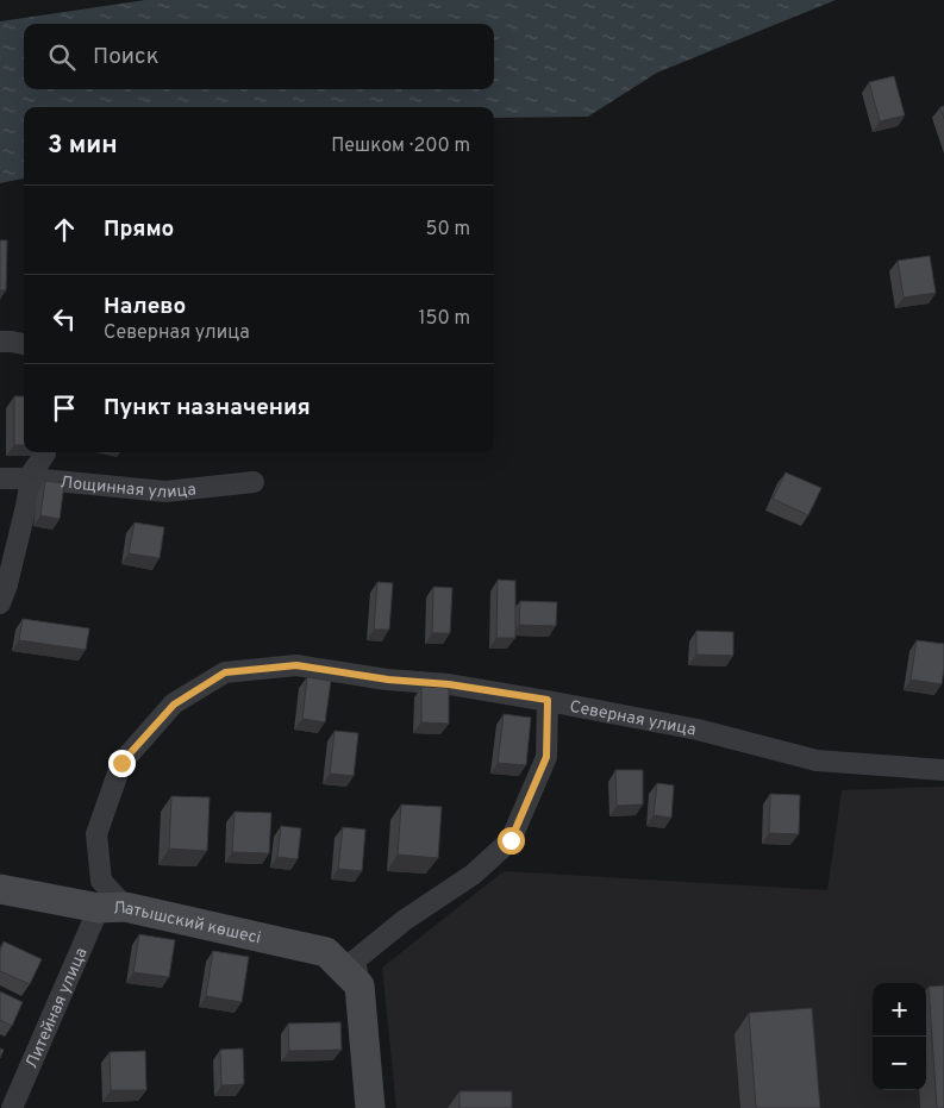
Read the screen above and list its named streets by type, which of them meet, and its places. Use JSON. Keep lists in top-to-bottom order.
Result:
{
  "streets": {
    "street": [
      "Лощинная улица",
      "Северная улица",
      "Латышский көшесі",
      "Литейная улица"
    ]
  },
  "crossings": [
    ["Северная улица", "Латышский көшесі"],
    ["Северная улица", "Литейная улица"],
    ["Латышский көшесі", "Литейная улица"]
  ],
  "page": {
    "search": "Поиск",
    "heading": ["3 мин", "Пешком · 200 m"],
    "list": [
      ["Прямо", "50 m"],
      ["Налево", "Северная улица", "150 m"],
      "Пункт назначения"
    ],
    "map_buttons": ["+", "−"]
  }
}
